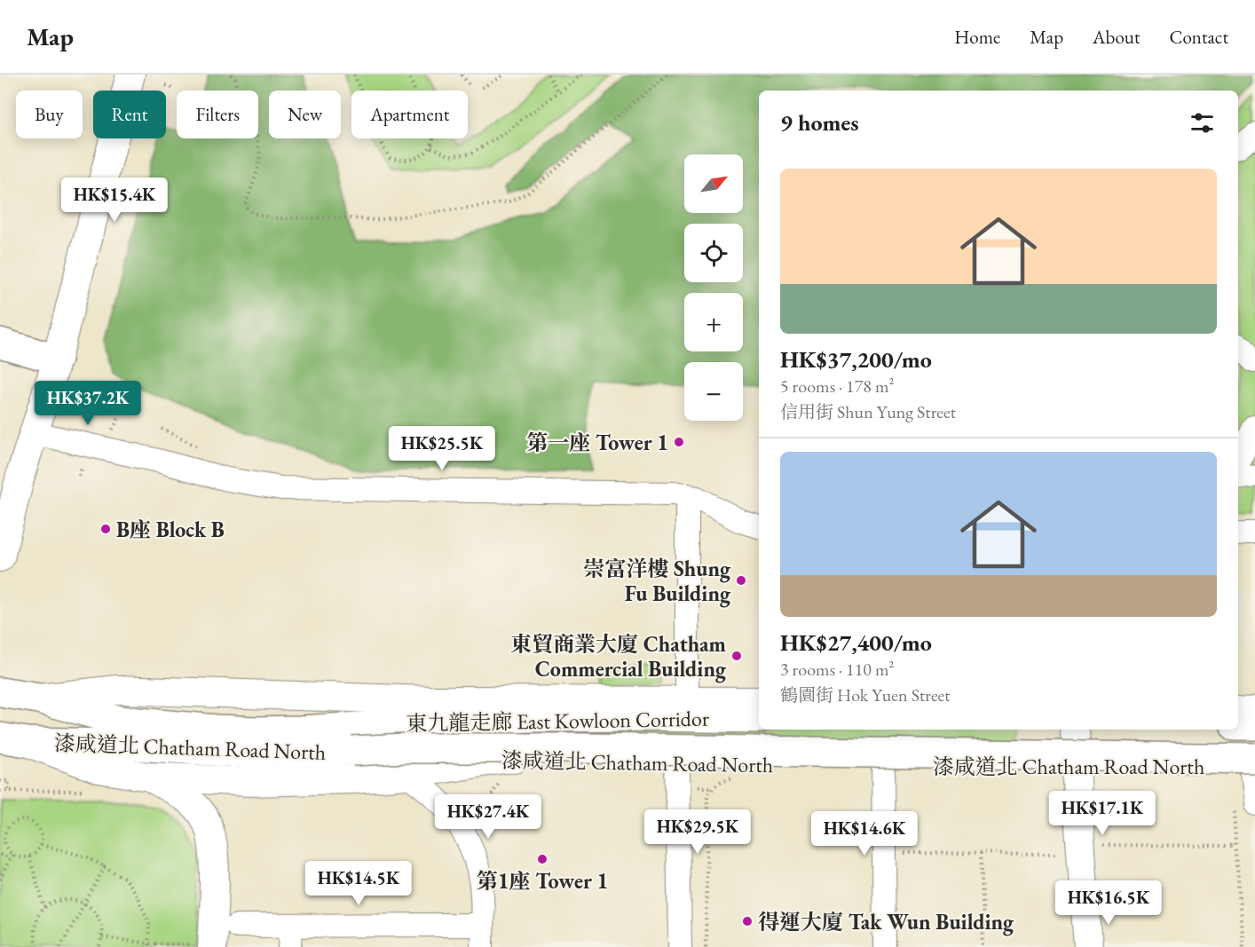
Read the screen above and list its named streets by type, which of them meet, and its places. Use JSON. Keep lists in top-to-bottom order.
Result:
{
  "streets": {
    "highway": ["東九龍走廊 East Kowloon Corridor", "漆咸道北 Chatham Road North"]
  },
  "crossings": [
    ["東九龍走廊 East Kowloon Corridor", "漆咸道北 Chatham Road North"]
  ],
  "places": [
    "第一座 Tower 1",
    "B座 Block B",
    "崇富洋樓 Shung Fu Building",
    "東貿商業大廈 Chatham Commercial Building",
    "第1座 Tower 1",
    "得運大廈 Tak Wun Building"
  ],
  "north": "top right",
  "page": {
    "header": "Map",
    "nav": [
      "Home",
      "Map",
      "About",
      "Contact"
    ],
    "chip": [
      "Buy",
      "Rent",
      "Filters",
      "New",
      "Apartment"
    ],
    "heading": "9 homes",
    "map_buttons": ["+", "−"],
    "list": [
      {
        "name": "HK$37,200/mo",
        "note": "5 rooms · 178 m² · 信用街 Shun Yung Street"
      },
      {
        "name": "HK$27,400/mo",
        "note": "3 rooms · 110 m² · 鶴園街 Hok Yuen Street"
      }
    ],
    "price": [
      "HK$15.4K",
      "HK$37.2K",
      "HK$25.5K",
      "HK$17.1K",
      "HK$27.4K",
      "HK$29.5K",
      "HK$14.6K",
      "HK$14.5K",
      "HK$16.5K"
    ]
  }
}
